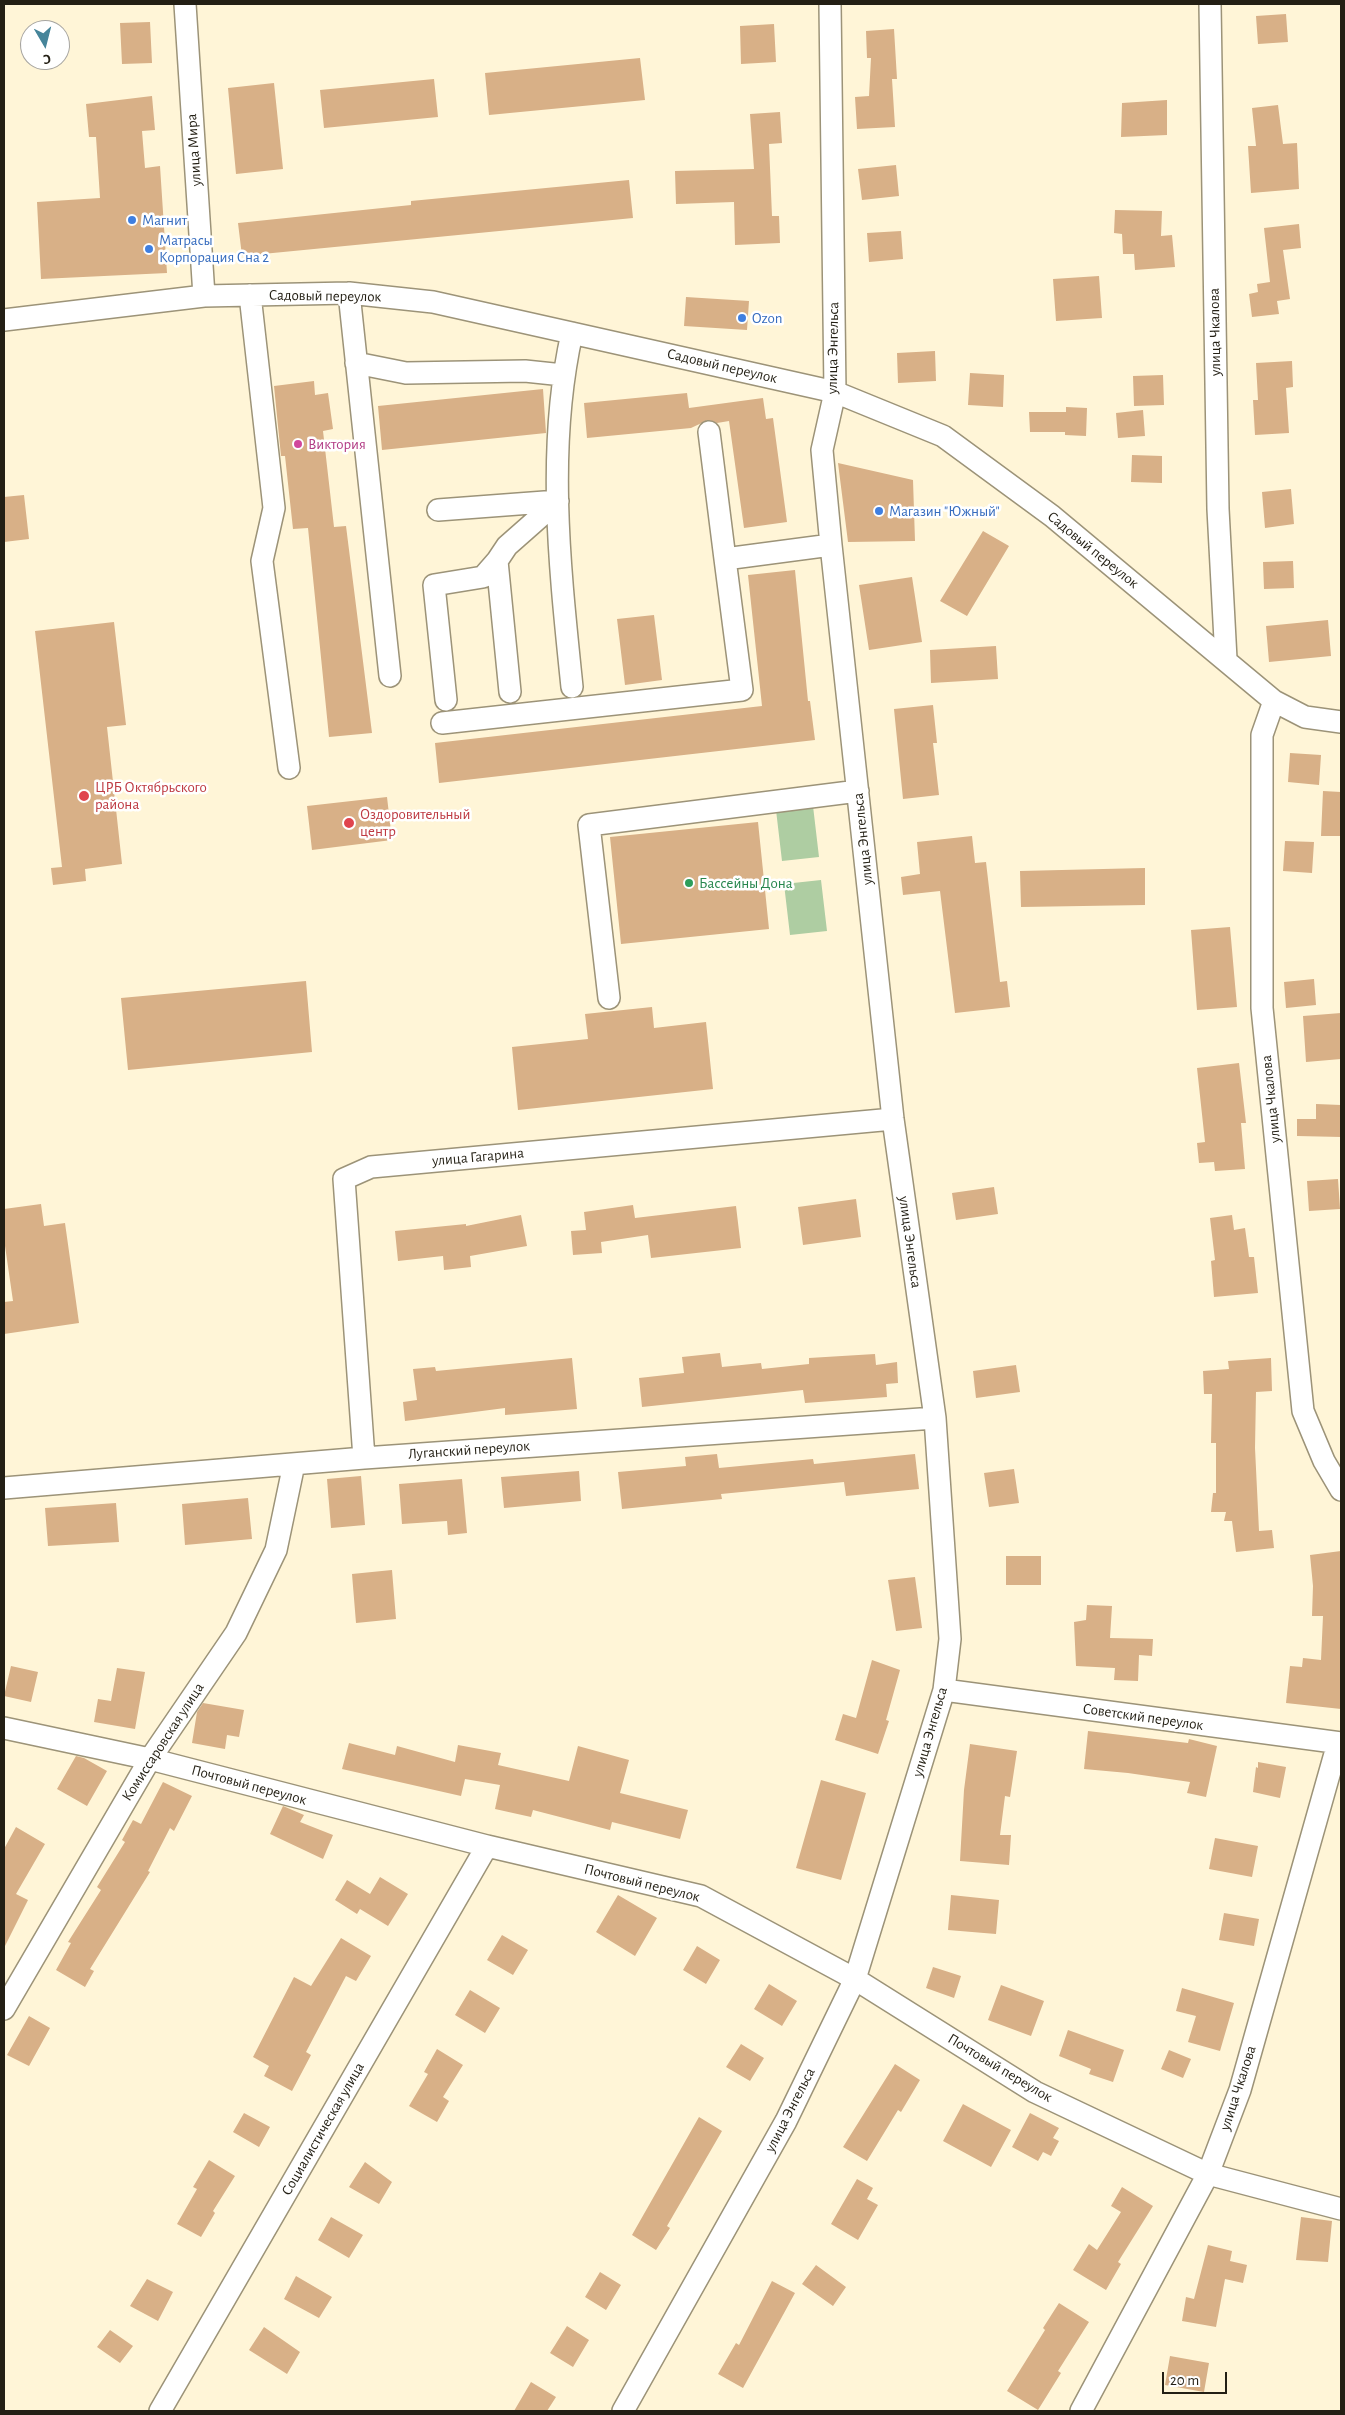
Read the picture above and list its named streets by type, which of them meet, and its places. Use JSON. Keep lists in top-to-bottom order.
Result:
{
  "streets": {
    "street": [
      "улица Мира",
      "Садовый переулок",
      "улица Чкалова",
      "улица Энгельса",
      "улица Гагарина",
      "Луганский переулок",
      "Советский переулок",
      "Комиссаровская улица",
      "Почтовый переулок",
      "Социалистическая улица"
    ]
  },
  "crossings": [
    ["улица Мира", "Садовый переулок"],
    ["Садовый переулок", "улица Чкалова"],
    ["Садовый переулок", "улица Энгельса"],
    ["улица Чкалова", "Советский переулок"],
    ["улица Чкалова", "Почтовый переулок"],
    ["улица Энгельса", "улица Гагарина"],
    ["улица Энгельса", "Луганский переулок"],
    ["улица Энгельса", "Советский переулок"],
    ["улица Энгельса", "Почтовый переулок"],
    ["улица Гагарина", "Луганский переулок"],
    ["Луганский переулок", "Комиссаровская улица"],
    ["Комиссаровская улица", "Почтовый переулок"],
    ["Почтовый переулок", "Социалистическая улица"]
  ],
  "places": [
    "Магнит",
    "Матрасы Корпорация Сна 2",
    "Ozon",
    "Виктория",
    "Магазин \"Южный\"",
    "ЦРБ Октябрьского района",
    "Оздоровительный центр",
    "Бассейны Дона"
  ],
  "scale_bar": "20 m",
  "north": "bottom"
}
